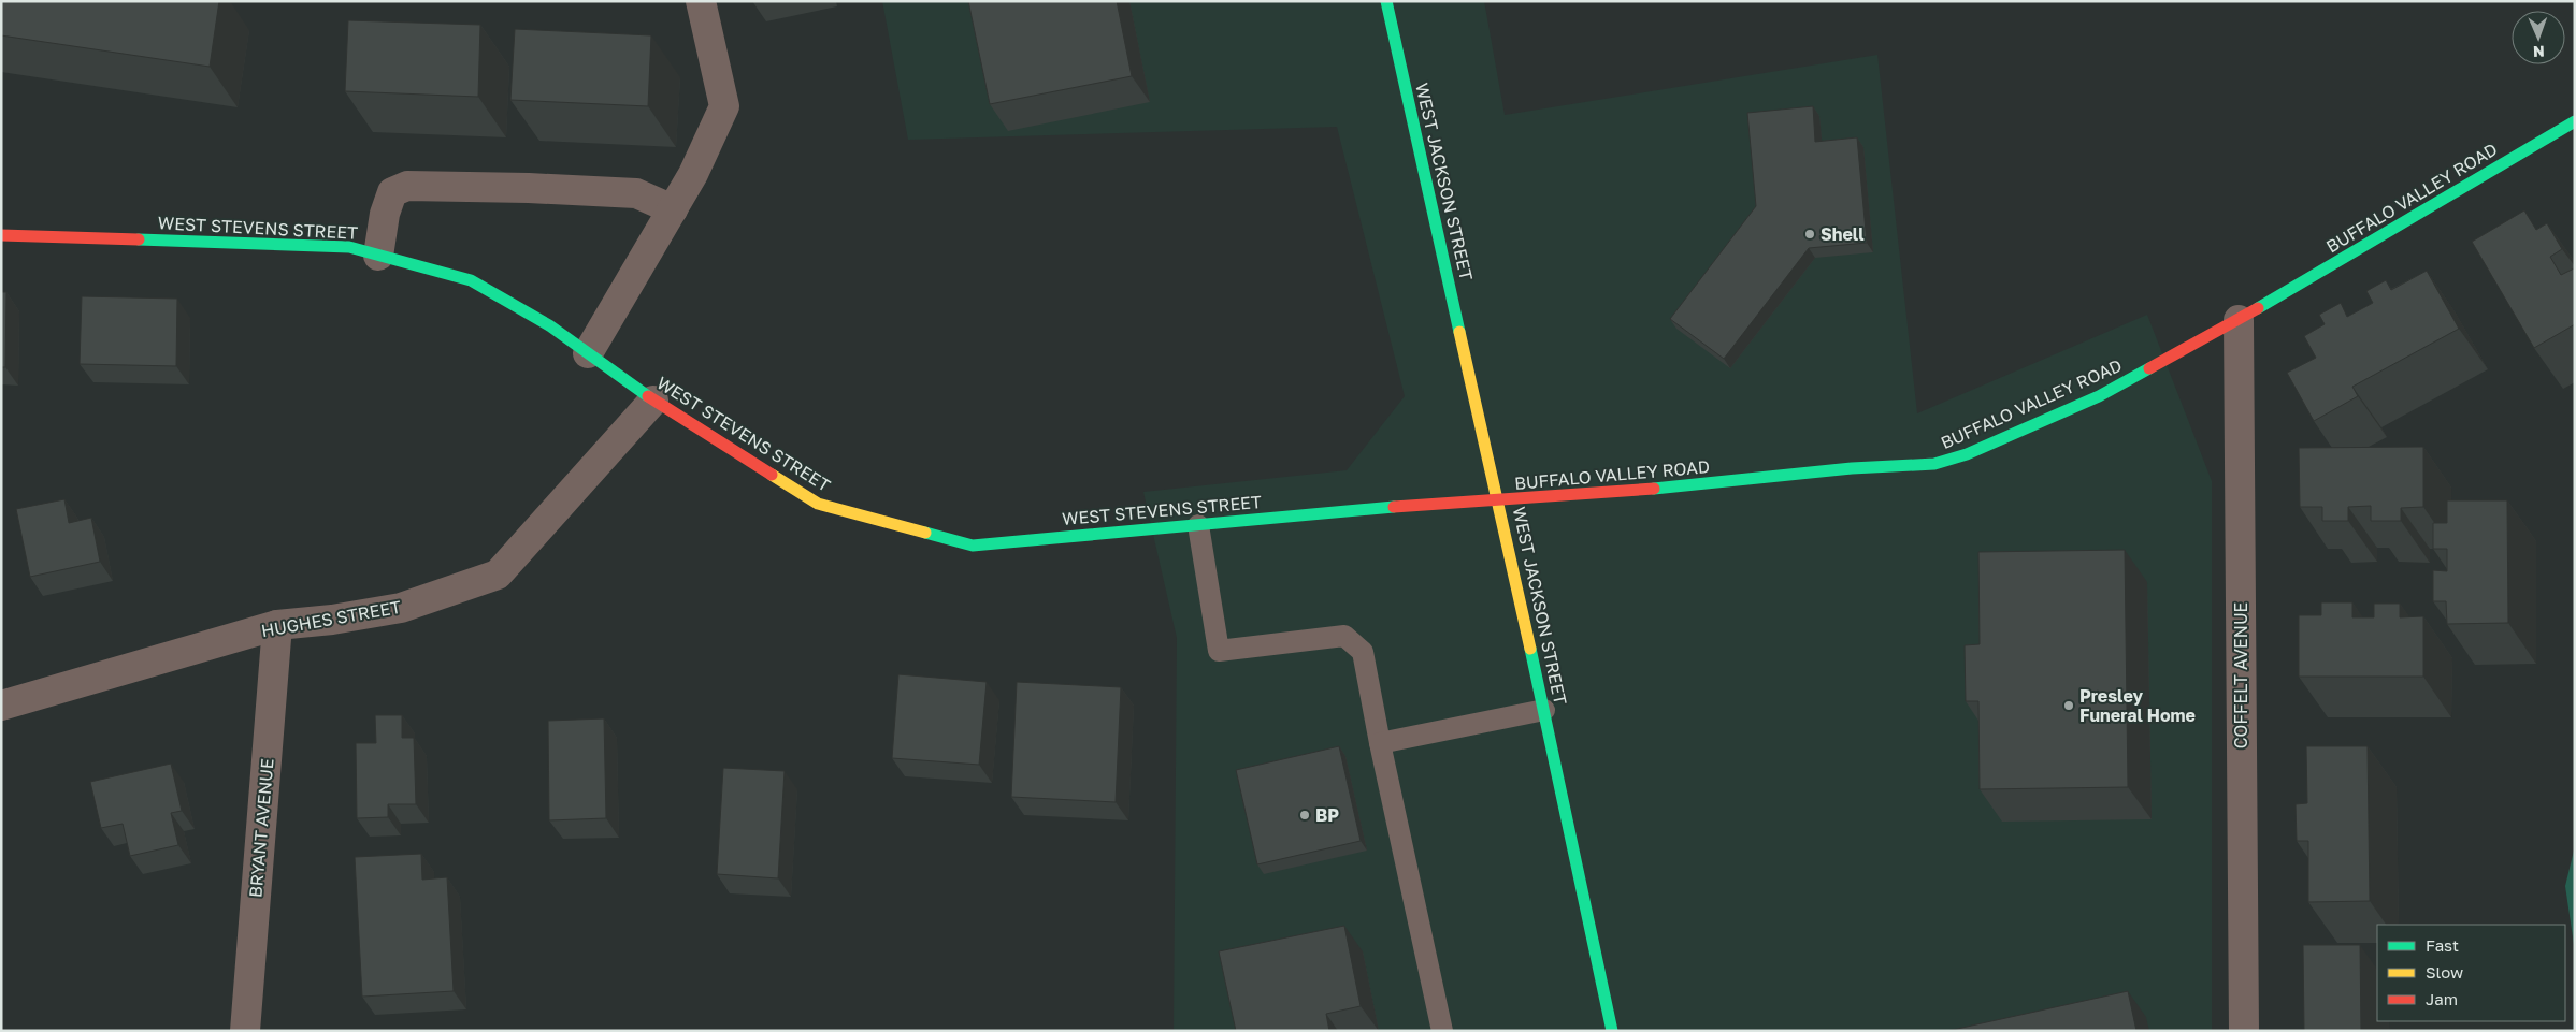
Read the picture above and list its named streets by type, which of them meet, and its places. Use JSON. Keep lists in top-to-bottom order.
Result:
{
  "streets": {
    "street": [
      "WEST JACKSON STREET",
      "BUFFALO VALLEY ROAD",
      "WEST STEVENS STREET",
      "HUGHES STREET",
      "COFFELT AVENUE",
      "BRYANT AVENUE"
    ]
  },
  "crossings": [
    ["WEST JACKSON STREET", "BUFFALO VALLEY ROAD"],
    ["WEST JACKSON STREET", "WEST STEVENS STREET"],
    ["BUFFALO VALLEY ROAD", "WEST STEVENS STREET"],
    ["BUFFALO VALLEY ROAD", "COFFELT AVENUE"],
    ["WEST STEVENS STREET", "HUGHES STREET"],
    ["HUGHES STREET", "BRYANT AVENUE"]
  ],
  "places": ["Shell", "Presley Funeral Home", "BP"],
  "legend": ["Fast", "Slow", "Jam"],
  "north": "bottom"
}
